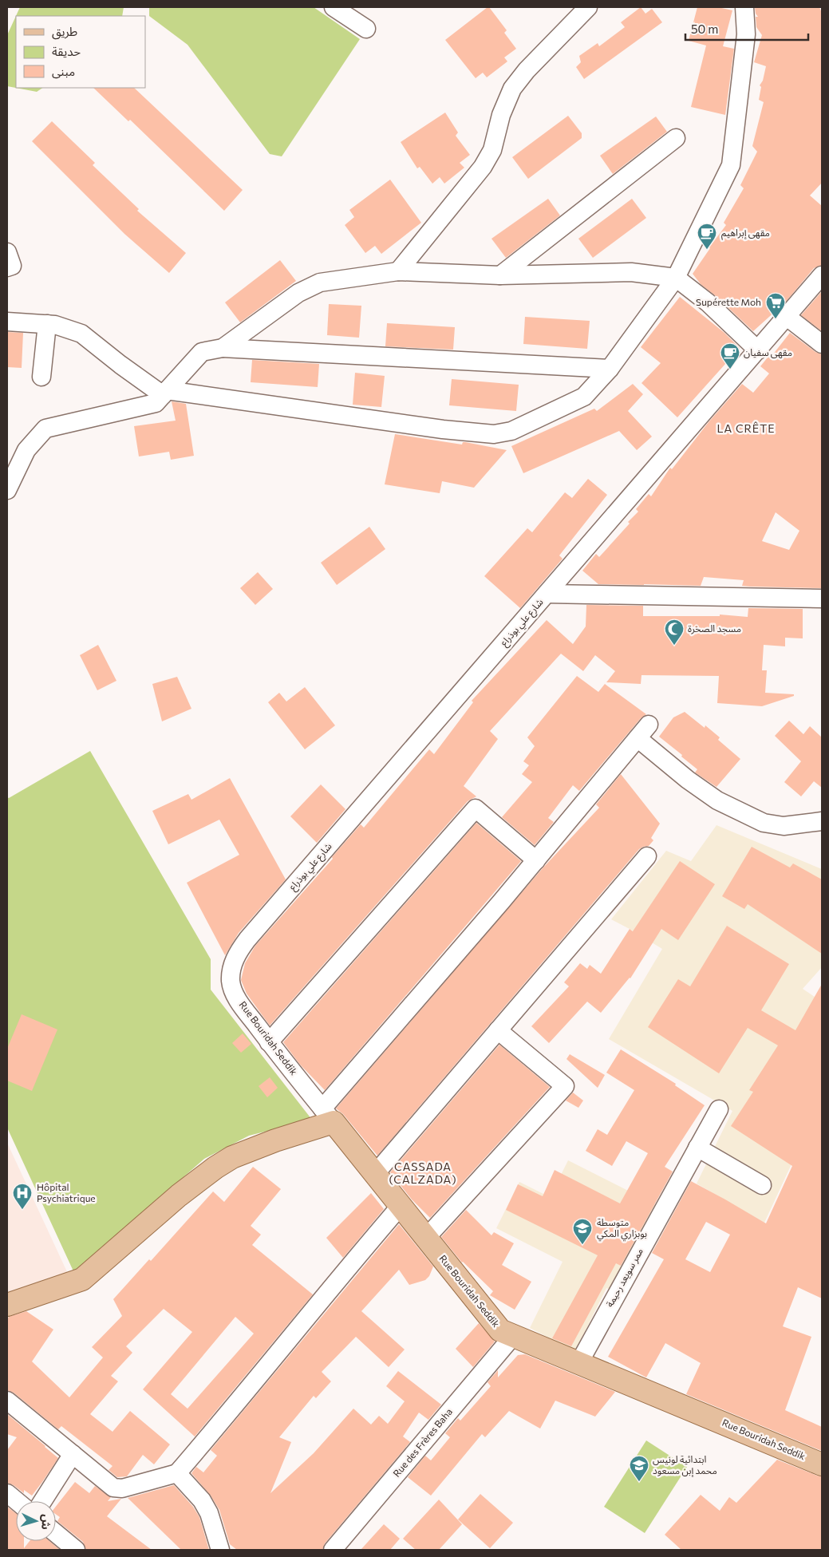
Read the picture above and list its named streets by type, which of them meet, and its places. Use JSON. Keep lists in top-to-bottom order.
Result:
{
  "streets": {
    "main road": ["Rue Bouridah Seddik"],
    "street": ["شارع علي بوذراع", "ممر سويعد رحيمة", "Rue des Frères Baha"]
  },
  "crossings": [
    ["شارع علي بوذراع", "Rue Bouridah Seddik"],
    ["Rue Bouridah Seddik", "ممر سويعد رحيمة"],
    ["Rue Bouridah Seddik", "Rue des Frères Baha"]
  ],
  "districts": ["LA CRÊTE", "CASSADA (CALZADA)"],
  "places": {
    "cafe": ["مقهى إبراهيم", "مقهى سفيان"],
    "supermarket": ["Supérette Moh"],
    "mosque": ["مسجد الصخرة"],
    "hospital": ["Hôpital Psychiatrique"],
    "school or university": ["متوسطة بوبزاري المكي", "ابتدائية لونيس محمد إبن مسعود"]
  },
  "legend": ["طريق", "حديقة", "مبنى"],
  "scale_bar": "50 m",
  "north": "right"
}
